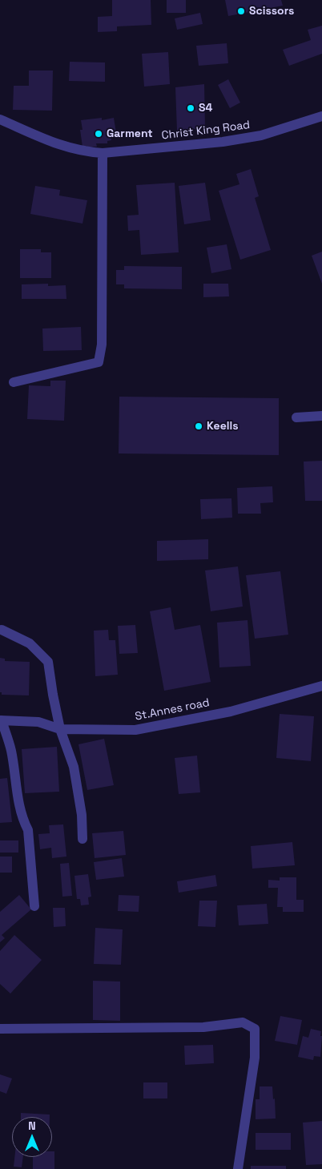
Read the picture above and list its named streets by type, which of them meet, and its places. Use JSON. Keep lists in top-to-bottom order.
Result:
{
  "streets": {
    "street": ["Christ King Road", "St.Annes road"]
  },
  "places": [
    "Scissors",
    "S4",
    "Garment",
    "Keells"
  ],
  "north": "top"
}
